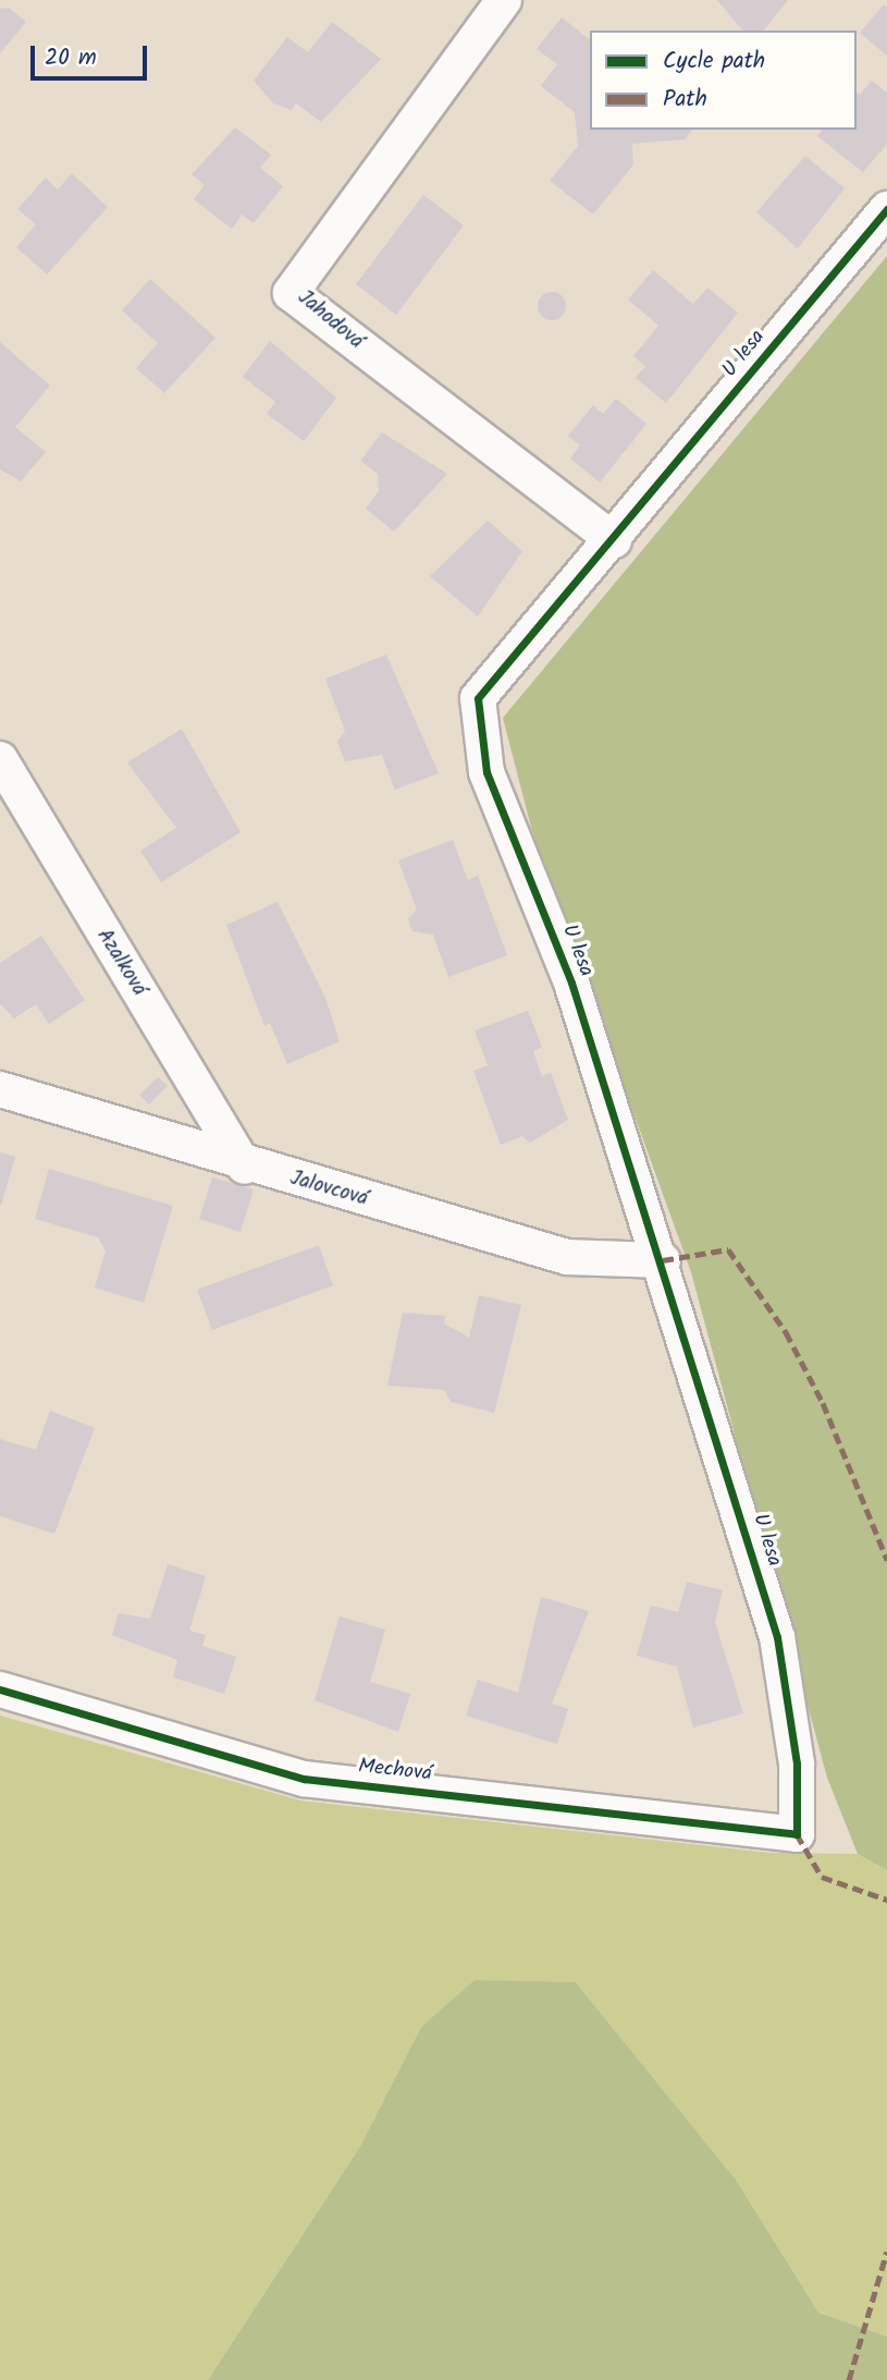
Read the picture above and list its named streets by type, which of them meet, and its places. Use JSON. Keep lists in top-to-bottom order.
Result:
{
  "streets": {
    "street": [
      "Jahodová",
      "U lesa",
      "Azalková",
      "Jalovcová",
      "Mechová"
    ]
  },
  "crossings": [
    ["Jahodová", "U lesa"],
    ["U lesa", "Jalovcová"],
    ["U lesa", "Mechová"],
    ["Azalková", "Jalovcová"]
  ],
  "legend": ["Cycle path", "Path"],
  "scale_bar": "20 m"
}
